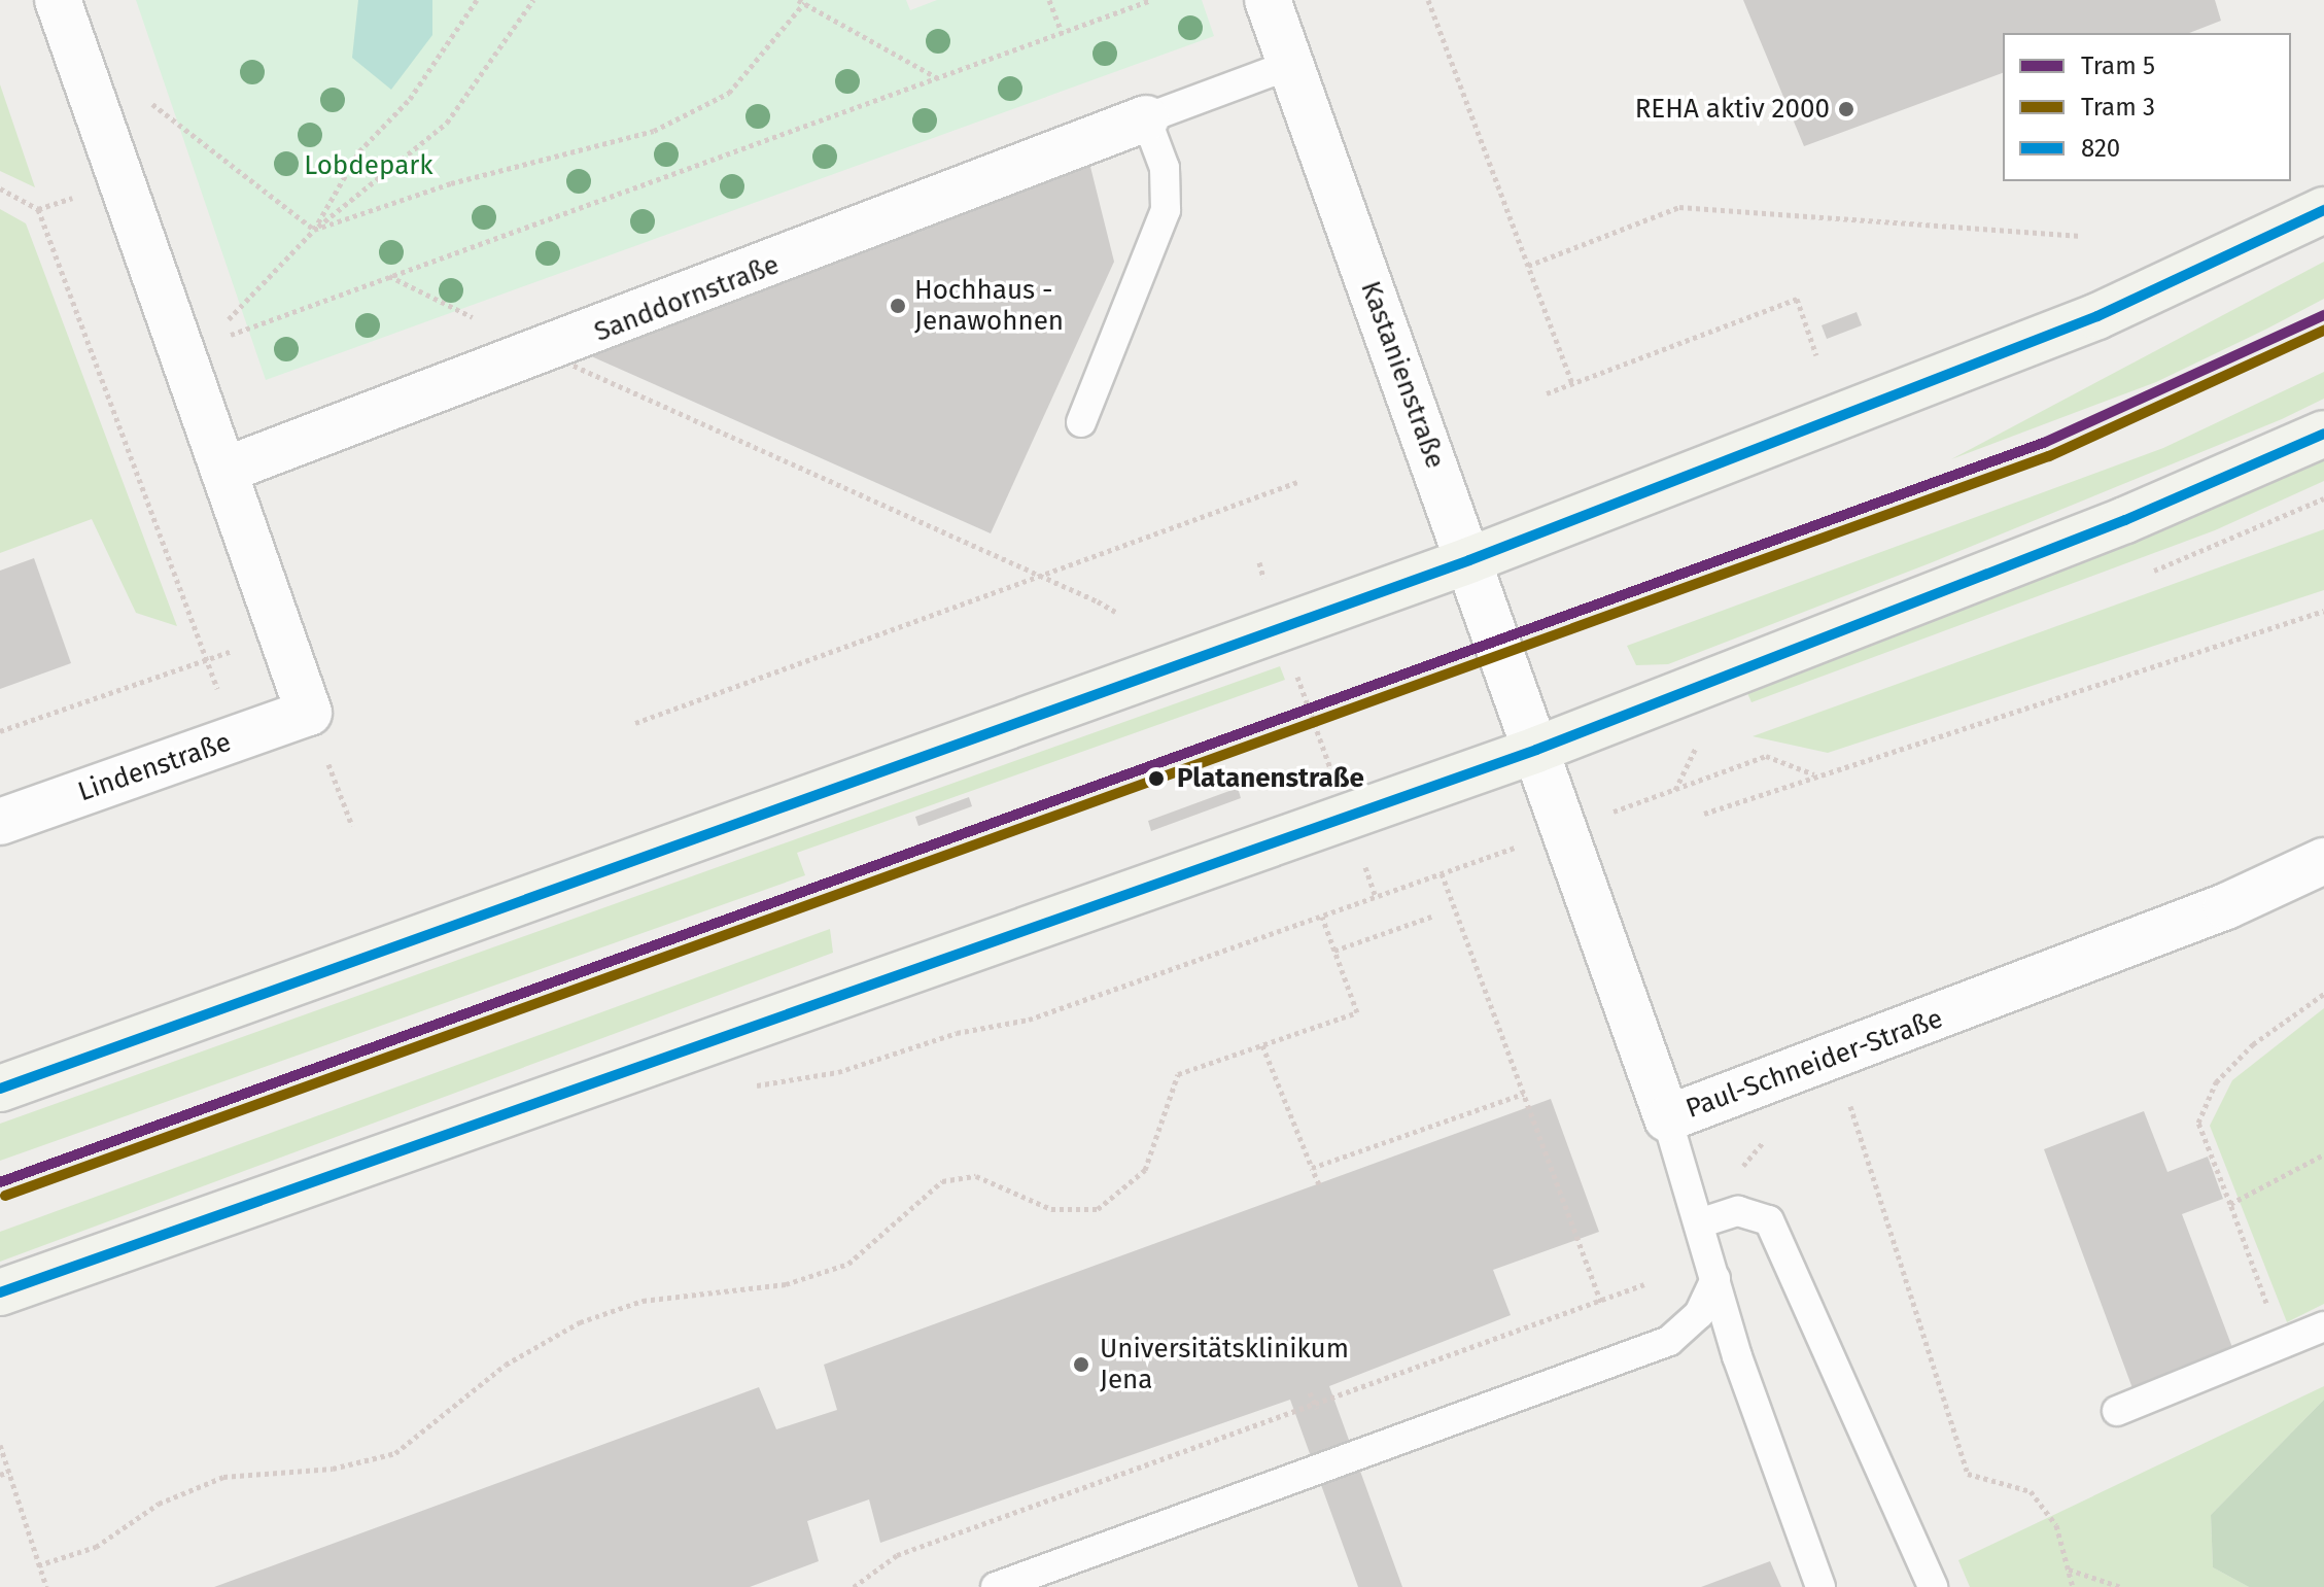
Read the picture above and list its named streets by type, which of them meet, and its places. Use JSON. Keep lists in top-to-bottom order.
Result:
{
  "streets": {
    "street": [
      "Sanddornstraße",
      "Kastanienstraße",
      "Lindenstraße",
      "Paul-Schneider-Straße"
    ]
  },
  "crossings": [
    ["Kastanienstraße", "Paul-Schneider-Straße"]
  ],
  "parks": ["Lobdepark"],
  "places": [
    "REHA aktiv 2000",
    "Hochhaus - Jenawohnen",
    "Platanenstraße",
    "Universitätsklinikum Jena"
  ],
  "lines": ["transit line 820", "tram line 5", "tram line 3"],
  "legend": ["Tram 5", "Tram 3", "820"]
}
